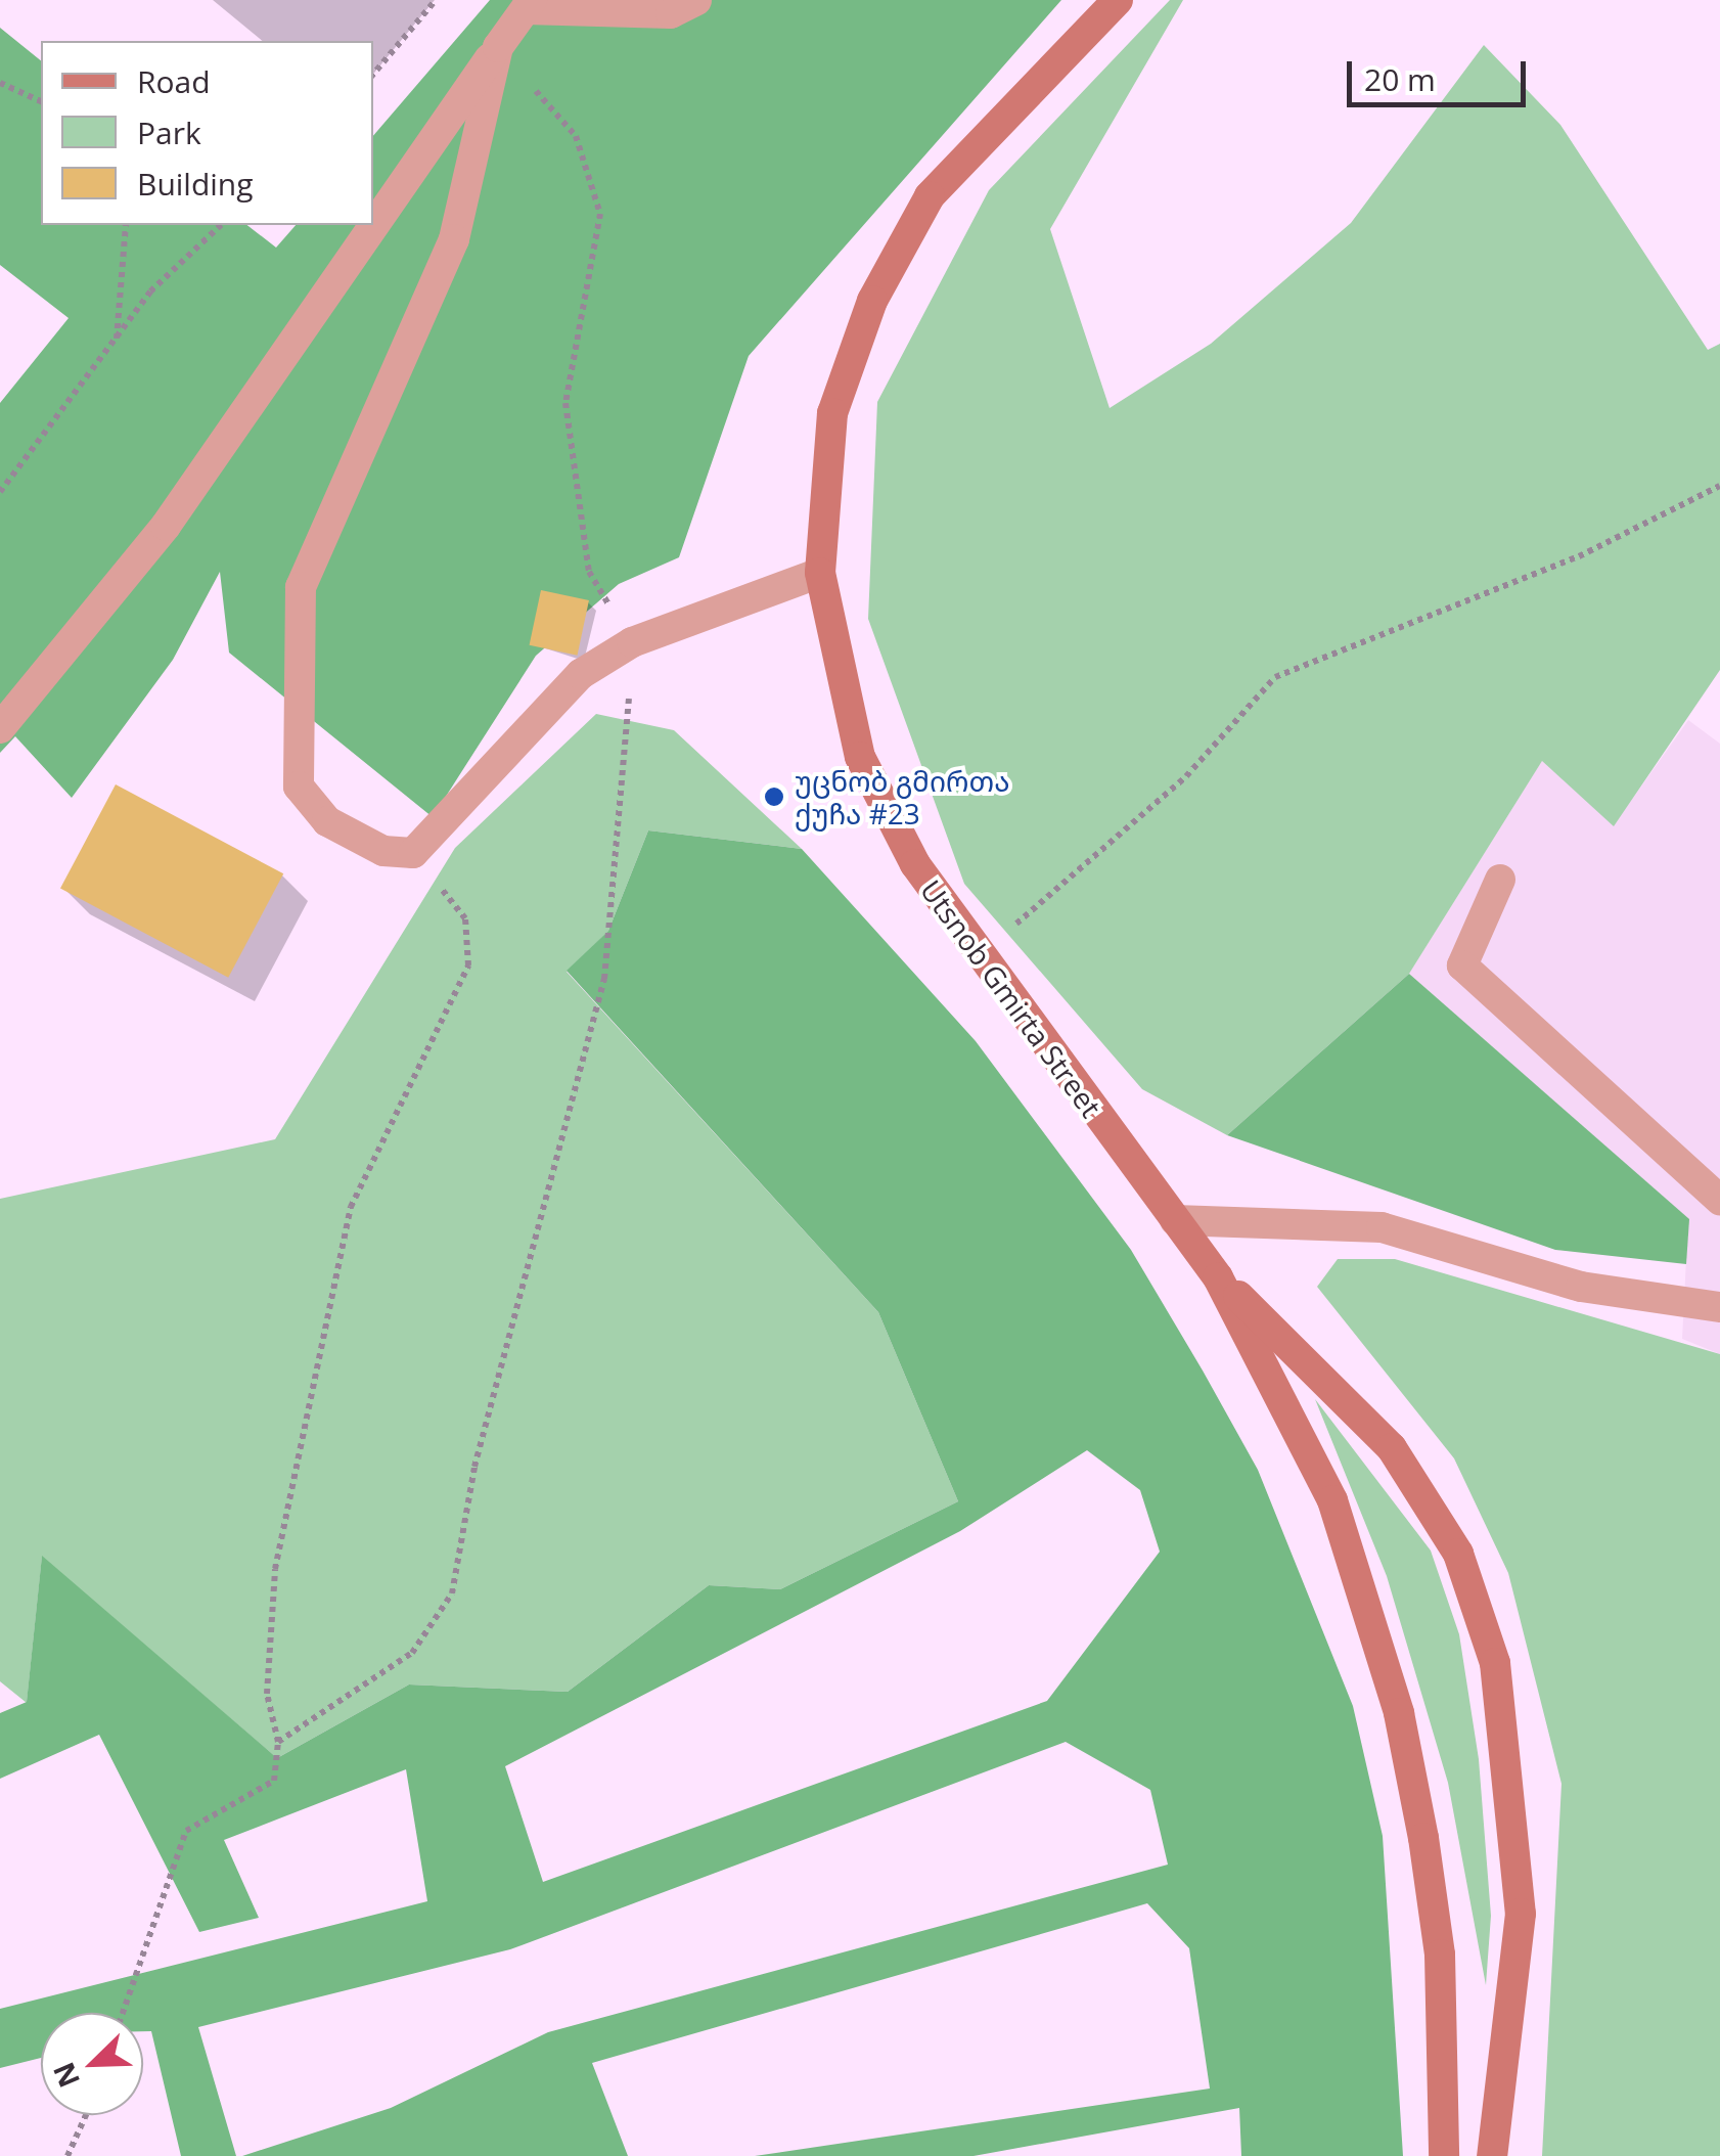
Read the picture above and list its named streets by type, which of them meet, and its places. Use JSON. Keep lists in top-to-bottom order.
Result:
{
  "streets": {
    "main road": ["Utsnob Gmirta Street"]
  },
  "places": ["უცნობ გმირთა ქუჩა #23"],
  "legend": ["Road", "Park", "Building"],
  "scale_bar": "20 m",
  "north": "bottom left"
}
